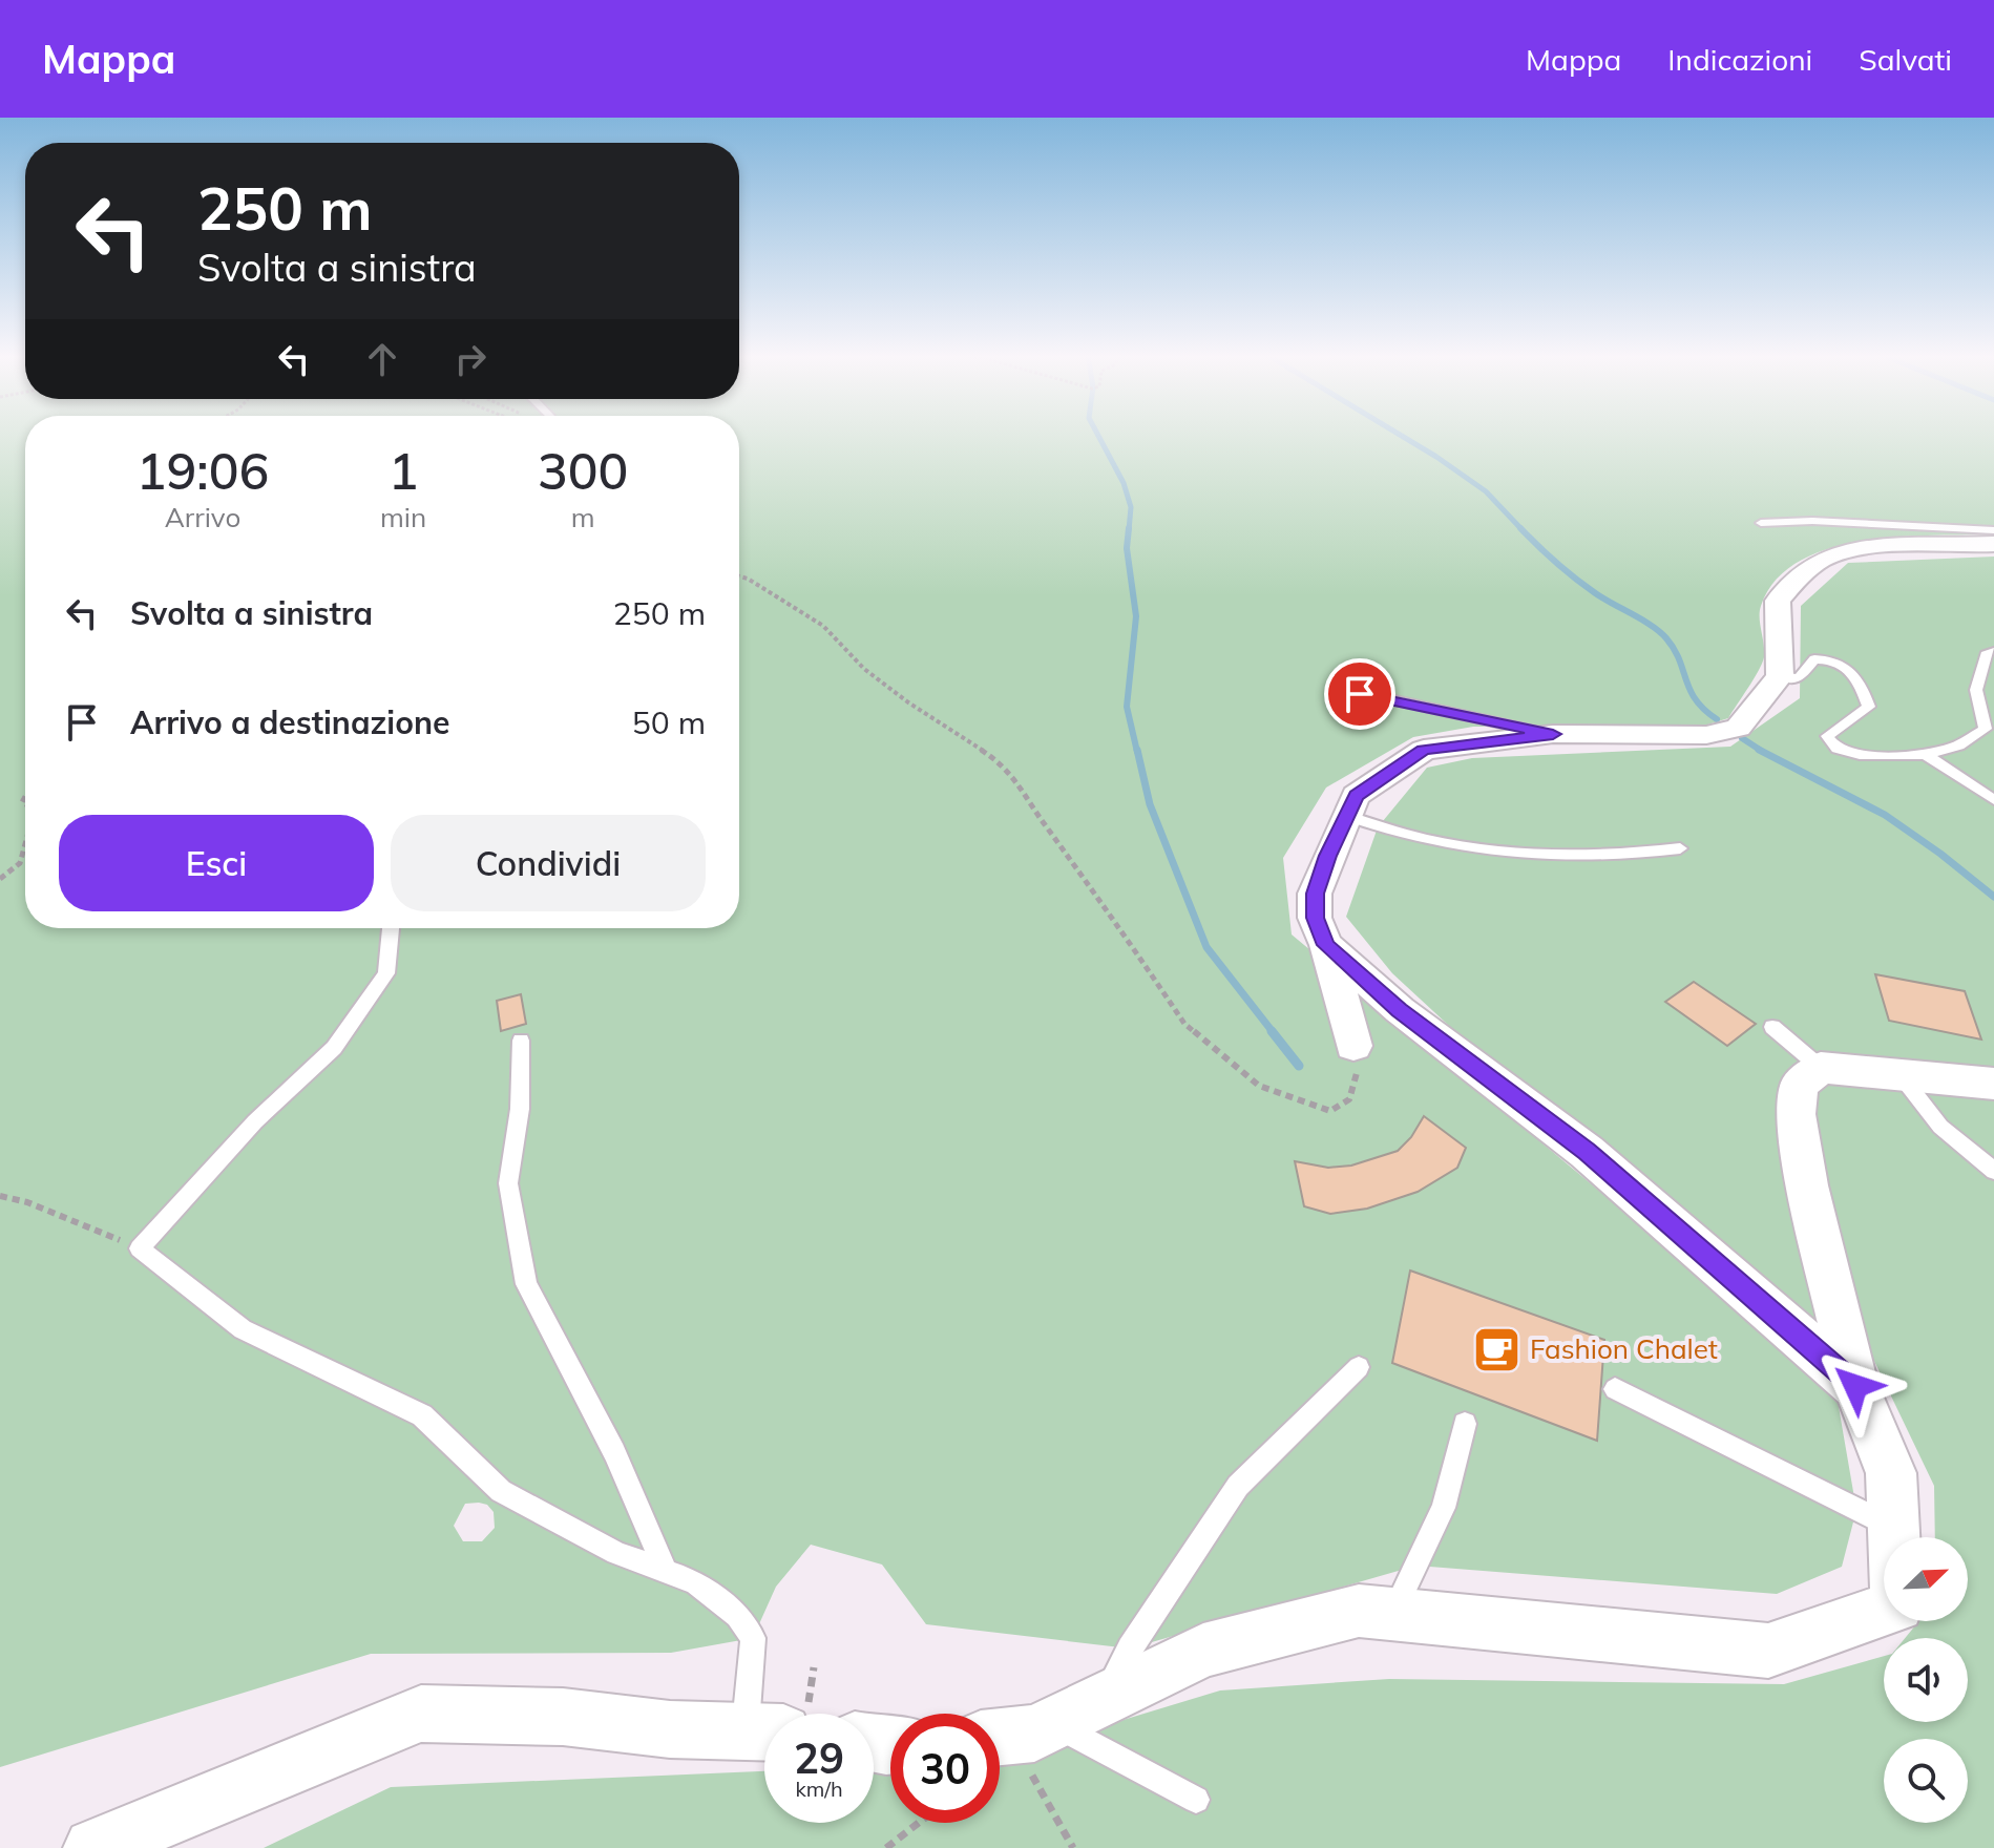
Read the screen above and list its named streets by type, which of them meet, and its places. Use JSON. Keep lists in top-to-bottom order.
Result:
{
  "places": {
    "cafe": ["Fashion Chalet"]
  },
  "north": "top right",
  "page": {
    "header": "Mappa",
    "nav": ["Mappa", "Indicazioni", "Salvati"],
    "turn": ["250 m", "Svolta a sinistra"],
    "eta": [
      "19:06",
      "Arrivo",
      "1",
      "min",
      "300",
      "m"
    ],
    "list": [
      {
        "name": "Svolta a sinistra",
        "value": "250 m"
      },
      {
        "name": "Arrivo a destinazione",
        "value": "50 m"
      }
    ],
    "buttons": ["Esci", "Condividi"],
    "speed": "29 km/h",
    "limit": "30"
  }
}
